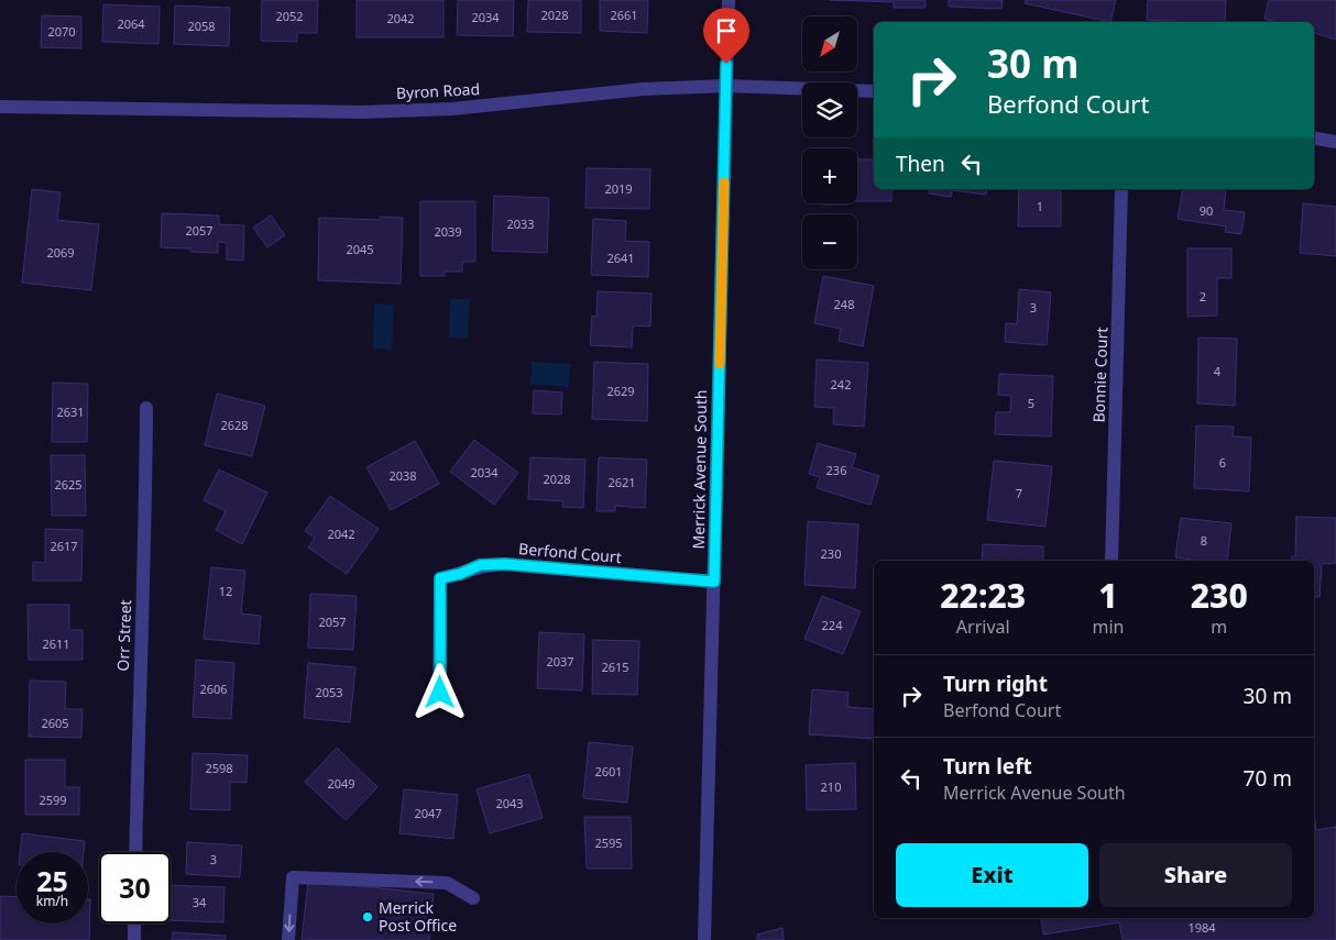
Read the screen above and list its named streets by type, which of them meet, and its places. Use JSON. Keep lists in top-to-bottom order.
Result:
{
  "streets": {
    "street": [
      "Byron Road",
      "Bonnie Court",
      "Merrick Avenue South",
      "Berfond Court",
      "Orr Street"
    ]
  },
  "crossings": [
    ["Byron Road", "Merrick Avenue South"],
    ["Merrick Avenue South", "Berfond Court"]
  ],
  "places": ["Merrick Post Office"],
  "house_numbers": [
    "2028",
    "2661",
    "2052",
    "2034",
    "2042",
    "2064",
    "2058",
    "2070",
    "2019",
    "1",
    "90",
    "2033",
    "2057",
    "2039",
    "2045",
    "2069",
    "2641",
    "2",
    "248",
    "3",
    "4",
    "242",
    "2629",
    "5",
    "2631",
    "2628",
    "6",
    "236",
    "2034",
    "2038",
    "2028",
    "2621",
    "2625",
    "7",
    "2042",
    "8",
    "2617",
    "230",
    "12",
    "2057",
    "224",
    "2611",
    "2037",
    "2615",
    "2606",
    "2053",
    "2605",
    "2598",
    "2601",
    "2049",
    "210",
    "2599",
    "2043",
    "2047",
    "2595",
    "3",
    "34",
    "1984"
  ],
  "north": "bottom left",
  "page": {
    "map_buttons": ["+", "−"],
    "turn": ["30 m", "Berfond Court"],
    "then": "Then",
    "eta": [
      "22:23",
      "Arrival",
      "1",
      "min",
      "230",
      "m"
    ],
    "list": [
      {
        "name": "Turn right",
        "note": "Berfond Court",
        "value": "30 m"
      },
      {
        "name": "Turn left",
        "note": "Merrick Avenue South",
        "value": "70 m"
      }
    ],
    "buttons": ["Exit", "Share"],
    "speed": "25 km/h",
    "limit": "30"
  }
}
